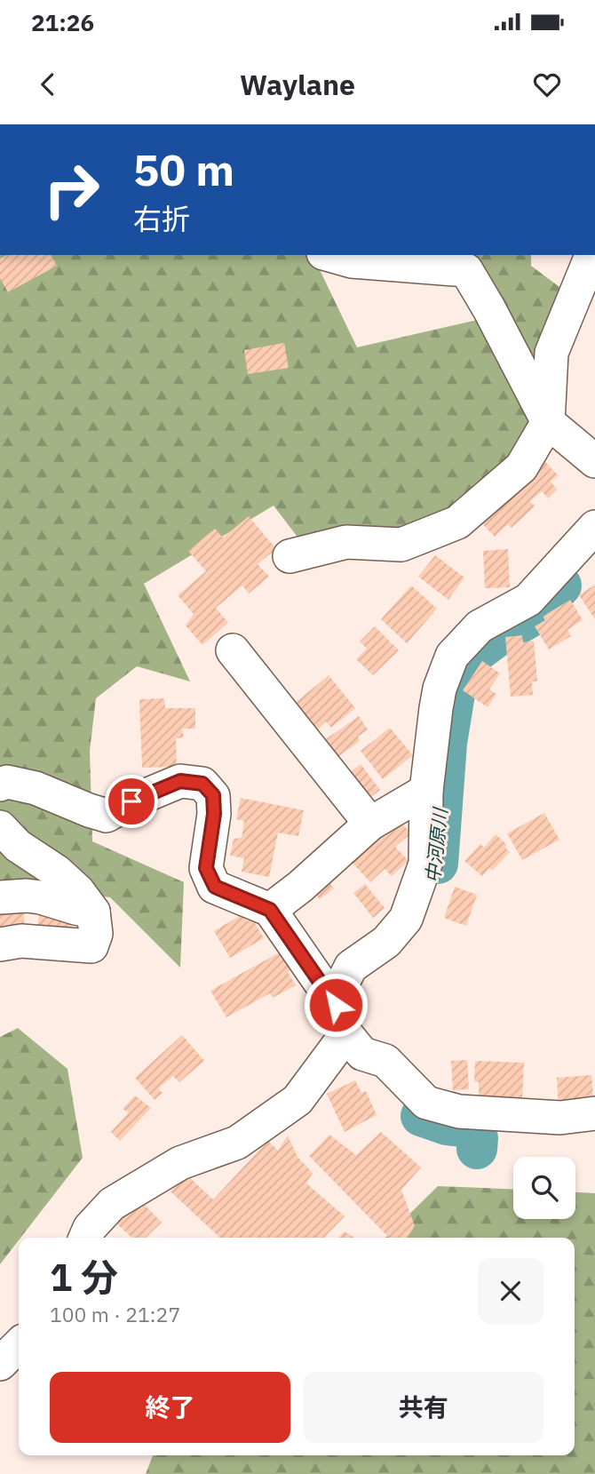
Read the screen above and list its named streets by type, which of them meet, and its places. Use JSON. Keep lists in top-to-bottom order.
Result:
{
  "water": ["中河原川"],
  "page": {
    "status": "21:26",
    "header": "Waylane",
    "turn": ["50 m", "右折"],
    "heading": ["1 分", "100 m · 21:27"],
    "buttons": ["終了", "共有"]
  }
}
